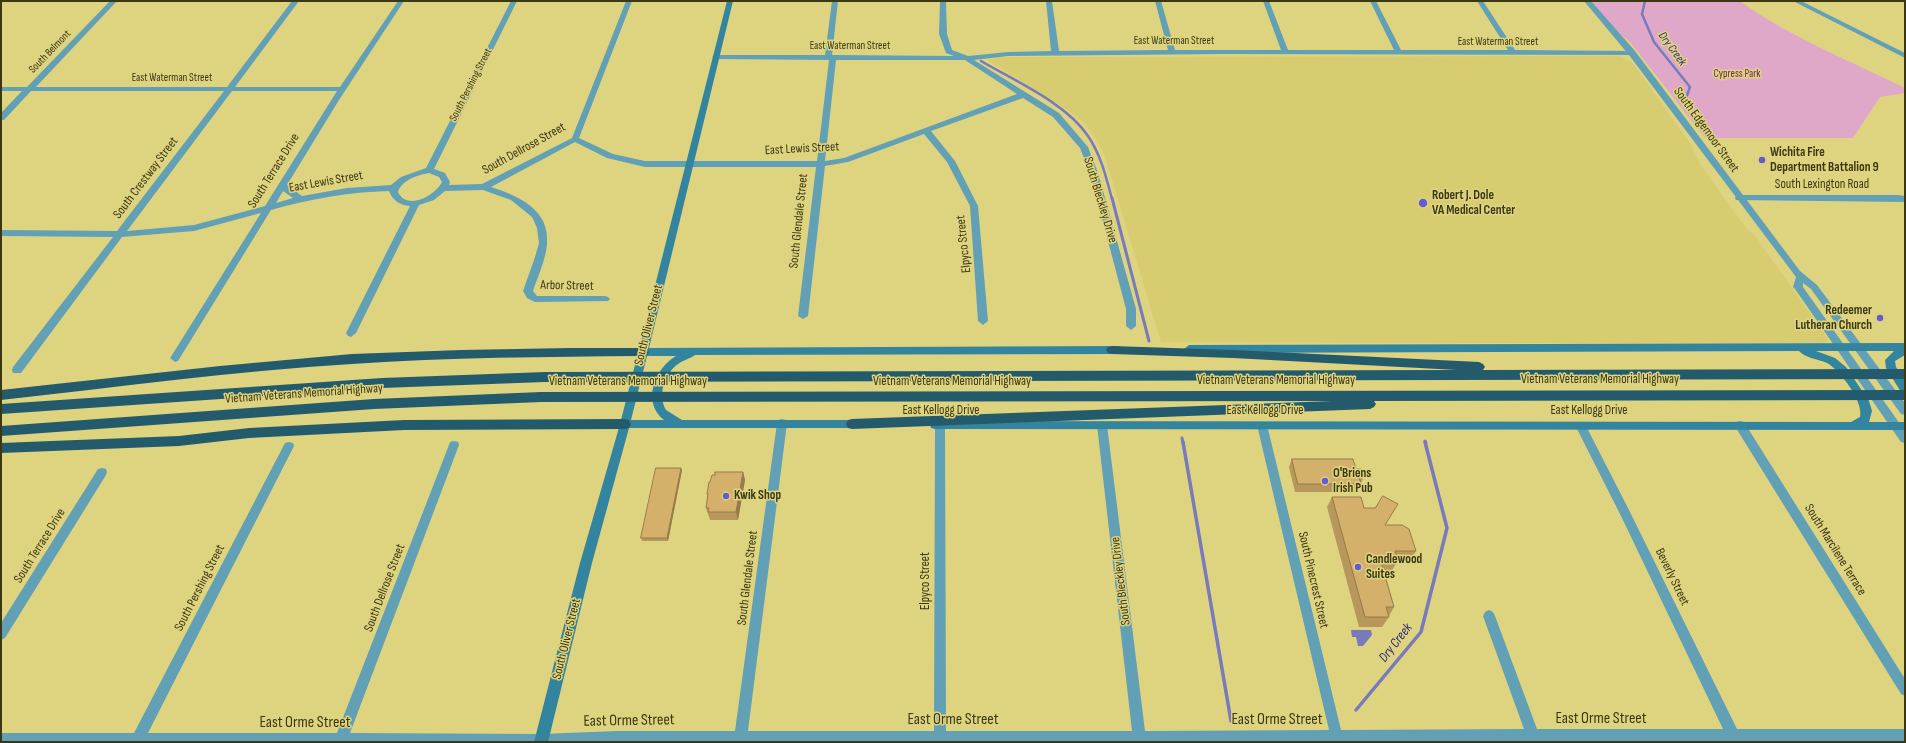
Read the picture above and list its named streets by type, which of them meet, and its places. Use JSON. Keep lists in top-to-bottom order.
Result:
{
  "streets": {
    "highway": ["Vietnam Veterans Memorial Highway"],
    "main road": ["South Oliver Street", "East Kellogg Drive"],
    "street": [
      "East Waterman Street",
      "South Belmont",
      "South Pershing Street",
      "South Edgemoor Street",
      "South Dellrose Street",
      "East Lewis Street",
      "South Terrace Drive",
      "South Crestway Street",
      "South Lexington Road",
      "South Bleckley Drive",
      "South Glendale Street",
      "Elpyco Street",
      "Arbor Street",
      "South Marcilene Terrace",
      "Beverly Street",
      "South Pinecrest Street",
      "East Orme Street"
    ]
  },
  "crossings": [
    ["East Waterman Street", "South Belmont"],
    ["East Waterman Street", "South Edgemoor Street"],
    ["East Waterman Street", "South Terrace Drive"],
    ["East Waterman Street", "South Crestway Street"],
    ["East Waterman Street", "South Bleckley Drive"],
    ["East Waterman Street", "South Glendale Street"],
    ["East Waterman Street", "South Oliver Street"],
    ["South Pershing Street", "East Orme Street"],
    ["South Edgemoor Street", "South Lexington Road"],
    ["South Edgemoor Street", "East Kellogg Drive"],
    ["South Dellrose Street", "East Lewis Street"],
    ["South Dellrose Street", "Arbor Street"],
    ["South Dellrose Street", "East Orme Street"],
    ["East Lewis Street", "South Terrace Drive"],
    ["East Lewis Street", "South Crestway Street"],
    ["East Lewis Street", "South Bleckley Drive"],
    ["East Lewis Street", "South Glendale Street"],
    ["East Lewis Street", "Elpyco Street"],
    ["East Lewis Street", "South Oliver Street"],
    ["South Bleckley Drive", "East Kellogg Drive"],
    ["South Bleckley Drive", "East Orme Street"],
    ["South Glendale Street", "East Kellogg Drive"],
    ["South Glendale Street", "East Orme Street"],
    ["Elpyco Street", "East Kellogg Drive"],
    ["Elpyco Street", "East Orme Street"],
    ["South Oliver Street", "East Kellogg Drive"],
    ["South Oliver Street", "East Orme Street"],
    ["East Kellogg Drive", "South Marcilene Terrace"],
    ["East Kellogg Drive", "Beverly Street"],
    ["East Kellogg Drive", "South Pinecrest Street"],
    ["Beverly Street", "East Orme Street"],
    ["South Pinecrest Street", "East Orme Street"]
  ],
  "water": ["Dry Creek"],
  "parks": ["Cypress Park"],
  "places": [
    "Wichita Fire Department Battalion 9",
    "Robert J. Dole VA Medical Center",
    "Redeemer Lutheran Church",
    "O'Briens Irish Pub",
    "Kwik Shop",
    "Candlewood Suites"
  ]
}
